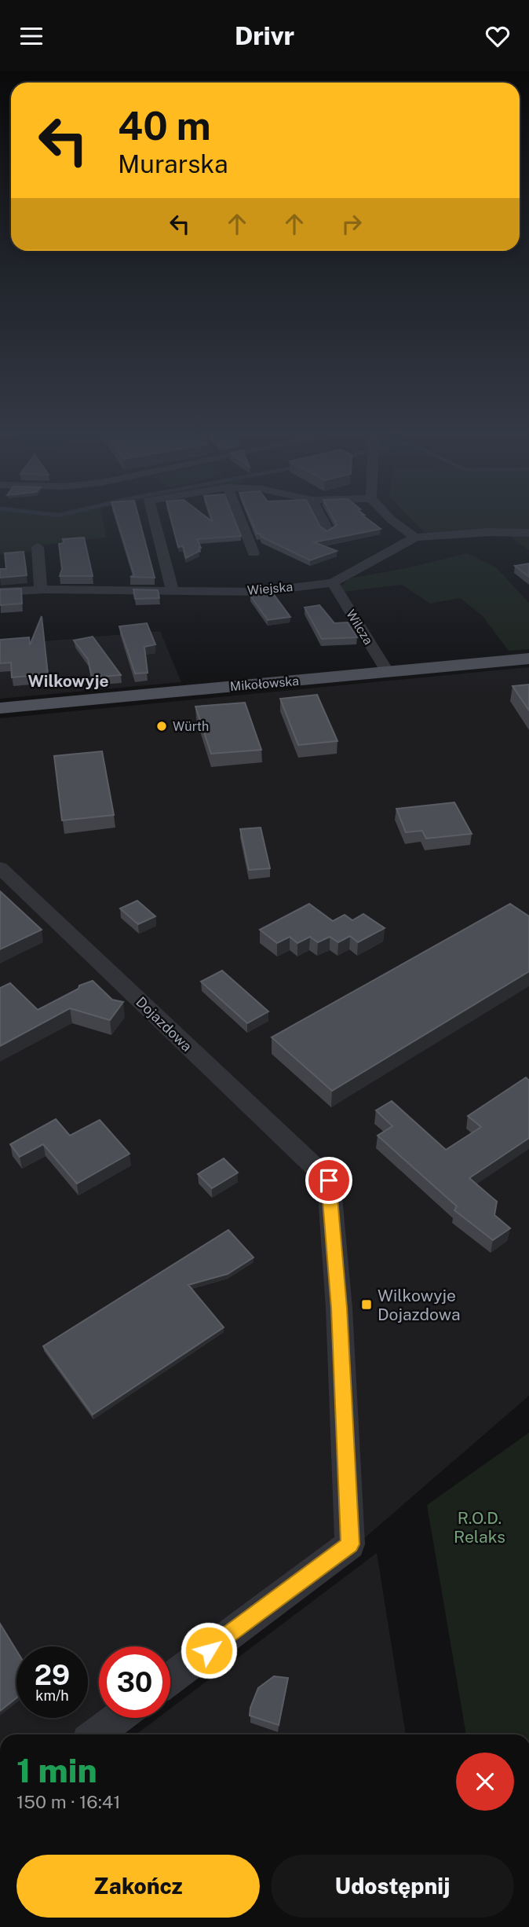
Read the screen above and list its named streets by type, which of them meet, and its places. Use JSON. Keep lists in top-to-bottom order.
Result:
{
  "streets": {
    "main road": ["Mikołowska"],
    "street": ["Wiejska", "Wilcza", "Dojazdowa"]
  },
  "crossings": [
    ["Wiejska", "Wilcza"],
    ["Wilcza", "Mikołowska"]
  ],
  "districts": ["Wilkowyje"],
  "parks": ["R.O.D. Relaks"],
  "places": {
    "other": ["Würth"],
    "transit": ["Wilkowyje Dojazdowa"]
  },
  "page": {
    "header": "Drivr",
    "turn": ["40 m", "Murarska"],
    "speed": "29 km/h",
    "limit": "30",
    "heading": ["1 min", "150 m · 16:41"],
    "buttons": ["Zakończ", "Udostępnij"]
  }
}
